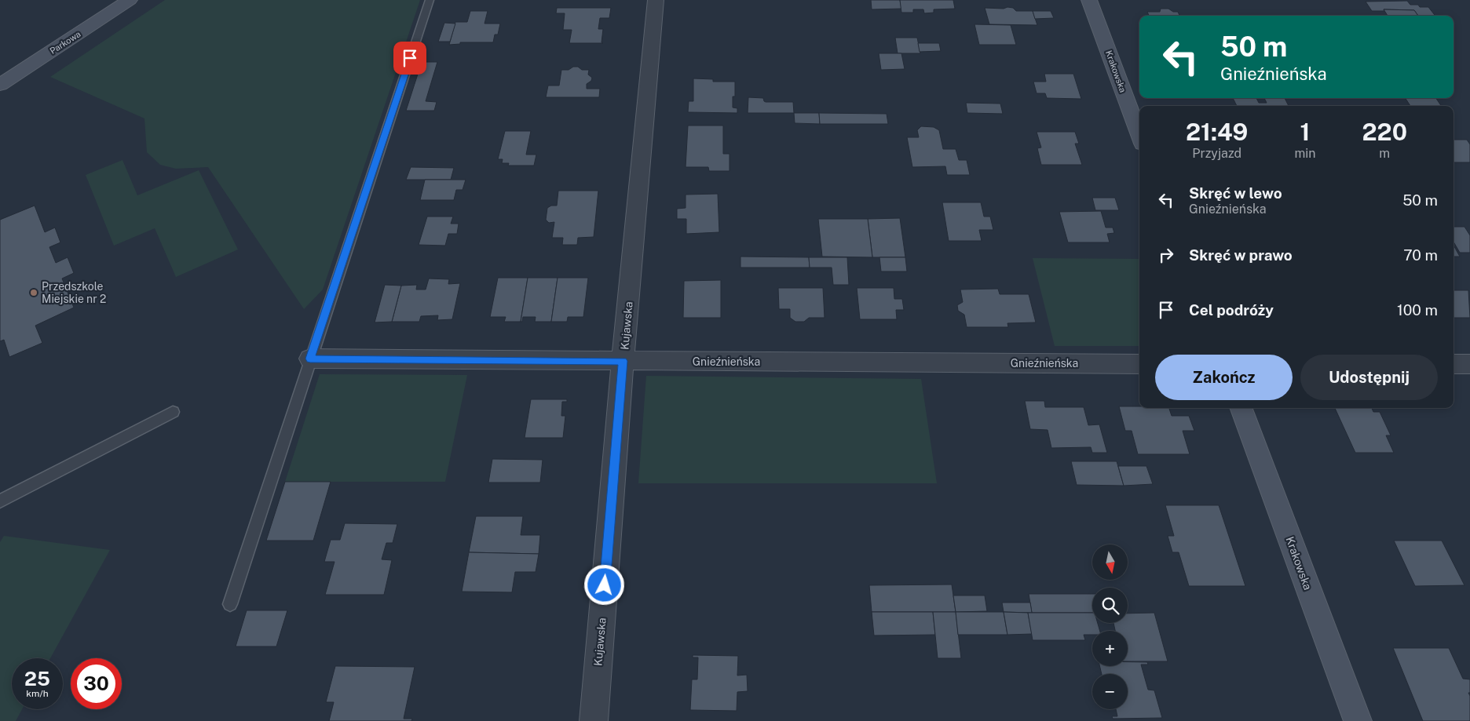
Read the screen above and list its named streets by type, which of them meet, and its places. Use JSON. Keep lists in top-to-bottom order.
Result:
{
  "streets": {
    "street": [
      "Parkowa",
      "Krakowska",
      "Kujawska",
      "Gnieźnieńska"
    ]
  },
  "crossings": [
    ["Kujawska", "Gnieźnieńska"]
  ],
  "places": ["Przedszkole Miejskie nr 2"],
  "north": "bottom",
  "page": {
    "turn": ["50 m", "Gnieźnieńska"],
    "eta": [
      "21:49",
      "Przyjazd",
      "1",
      "min",
      "220",
      "m"
    ],
    "list": [
      {
        "name": "Skręć w lewo",
        "note": "Gnieźnieńska",
        "value": "50 m"
      },
      {
        "name": "Skręć w prawo",
        "value": "70 m"
      },
      {
        "name": "Cel podróży",
        "value": "100 m"
      }
    ],
    "buttons": ["Zakończ", "Udostępnij"],
    "map_buttons": ["+", "−"],
    "speed": "25 km/h",
    "limit": "30"
  }
}
